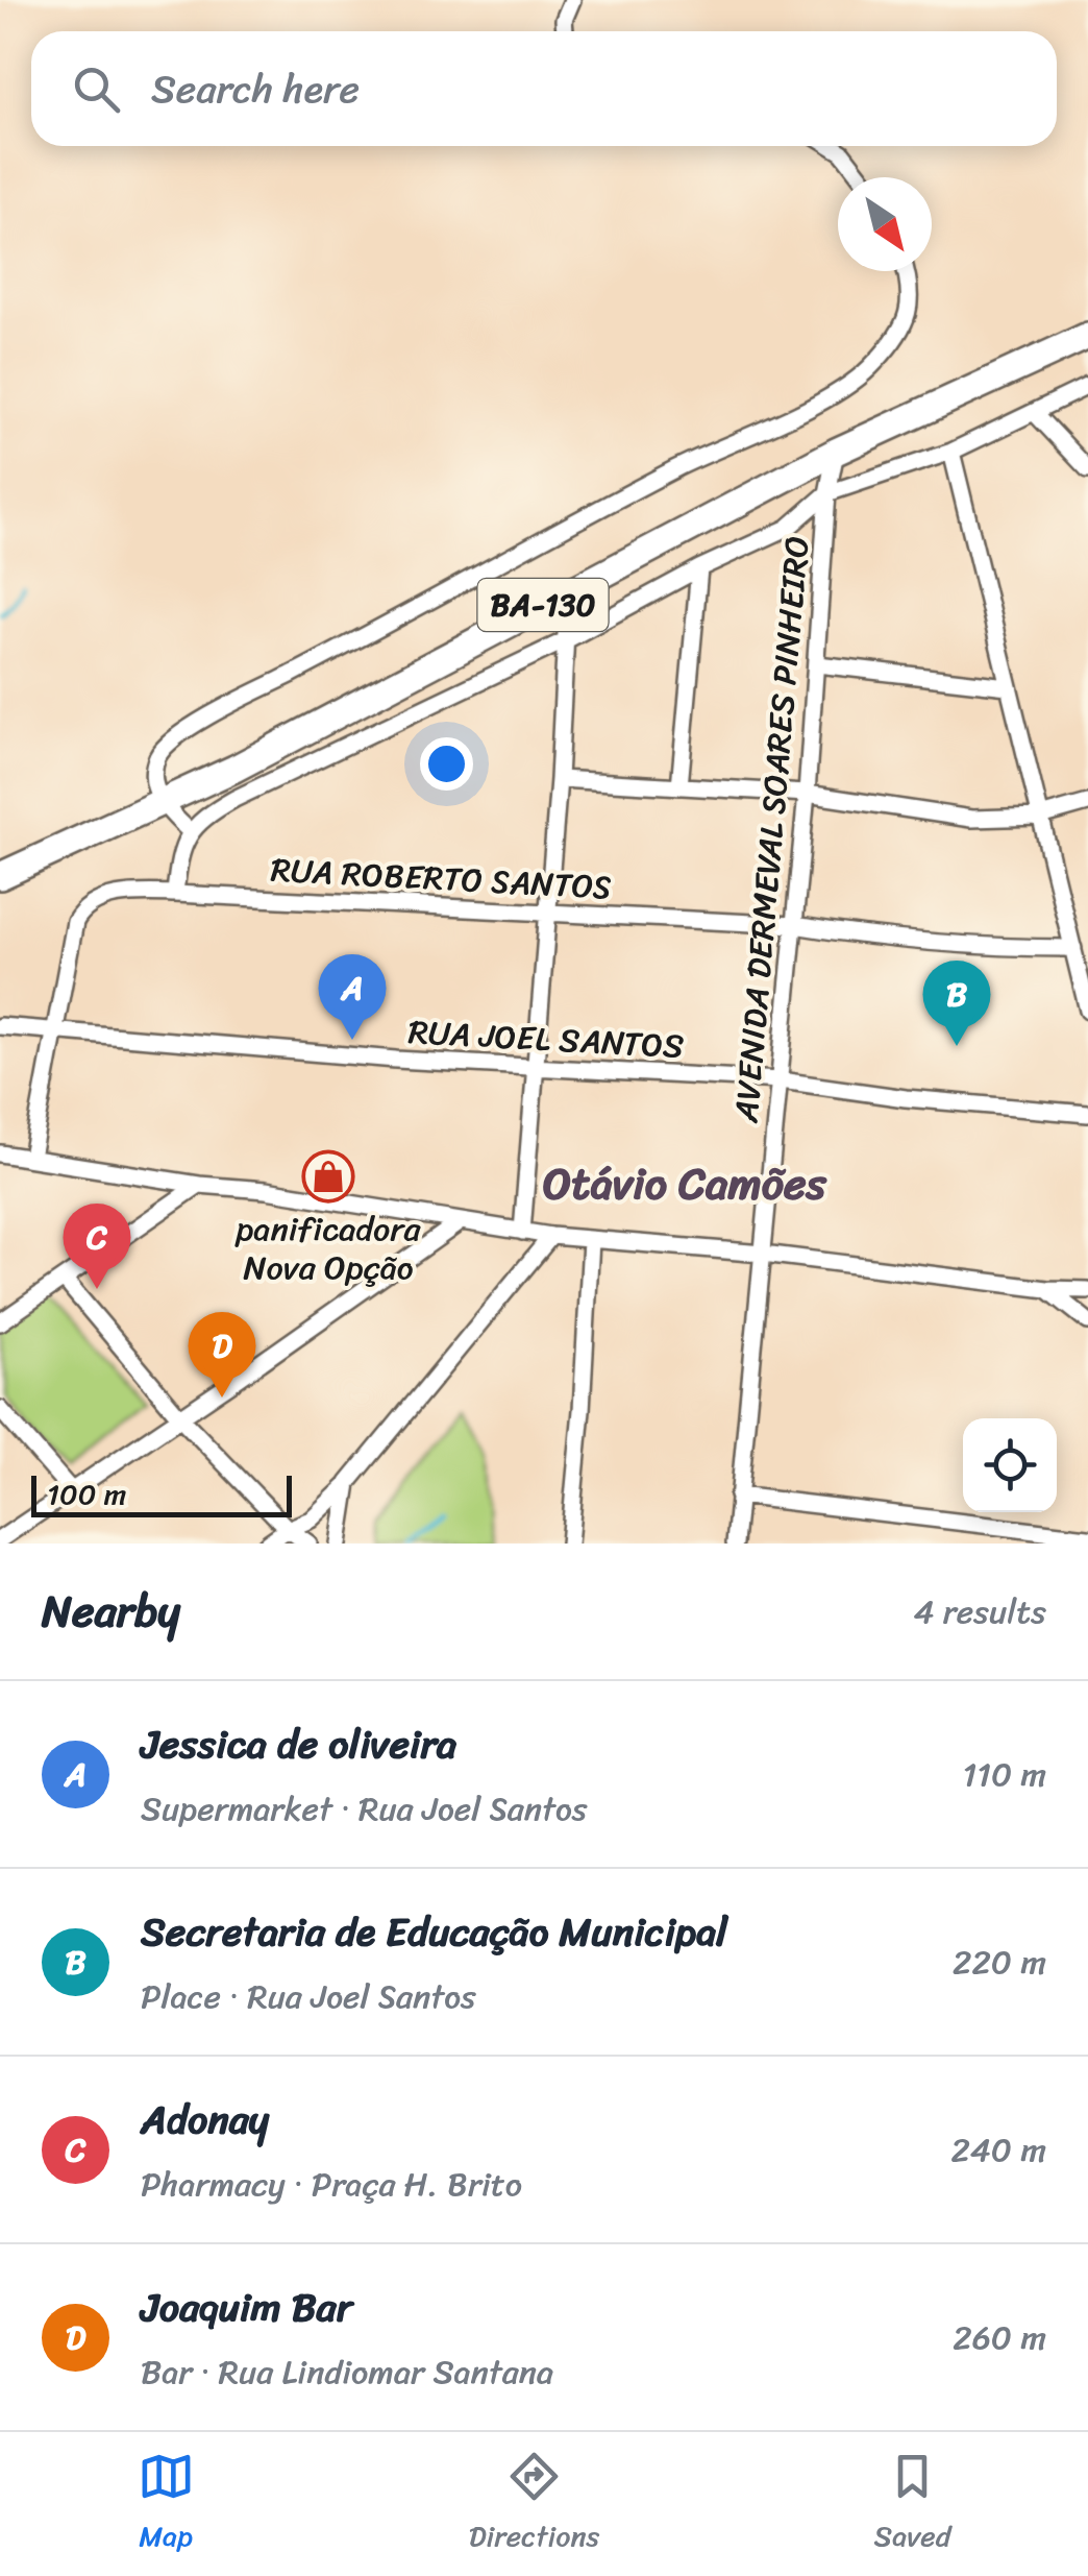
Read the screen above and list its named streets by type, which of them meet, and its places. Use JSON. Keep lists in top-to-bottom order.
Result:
{
  "streets": {
    "highway": ["BA-130"],
    "street": ["AVENIDA DERMEVAL SOARES PINHEIRO", "RUA ROBERTO SANTOS", "RUA JOEL SANTOS"]
  },
  "crossings": [
    ["BA-130", "AVENIDA DERMEVAL SOARES PINHEIRO"],
    ["AVENIDA DERMEVAL SOARES PINHEIRO", "RUA ROBERTO SANTOS"],
    ["AVENIDA DERMEVAL SOARES PINHEIRO", "RUA JOEL SANTOS"],
    ["RUA ROBERTO SANTOS", "RUA JOEL SANTOS"]
  ],
  "districts": ["Otávio Camões"],
  "places": {
    "shop": ["panificadora Nova Opção"]
  },
  "scale_bar": "100 m",
  "north": "bottom right",
  "page": {
    "search": "Search here",
    "pins": [
      "A",
      "B",
      "C",
      "D"
    ],
    "scale": "100 m",
    "heading": ["Nearby", "4 results"],
    "list": [
      {
        "mark": "A",
        "name": "Jessica de oliveira",
        "note": "Supermarket · Rua Joel Santos",
        "value": "110 m"
      },
      {
        "mark": "B",
        "name": "Secretaria de Educação Municipal",
        "note": "Place · Rua Joel Santos",
        "value": "220 m"
      },
      {
        "mark": "C",
        "name": "Adonay",
        "note": "Pharmacy · Praça H. Brito",
        "value": "240 m"
      },
      {
        "mark": "D",
        "name": "Joaquim Bar",
        "note": "Bar · Rua Lindiomar Santana",
        "value": "260 m"
      }
    ],
    "nav": ["Map", "Directions", "Saved"]
  }
}
